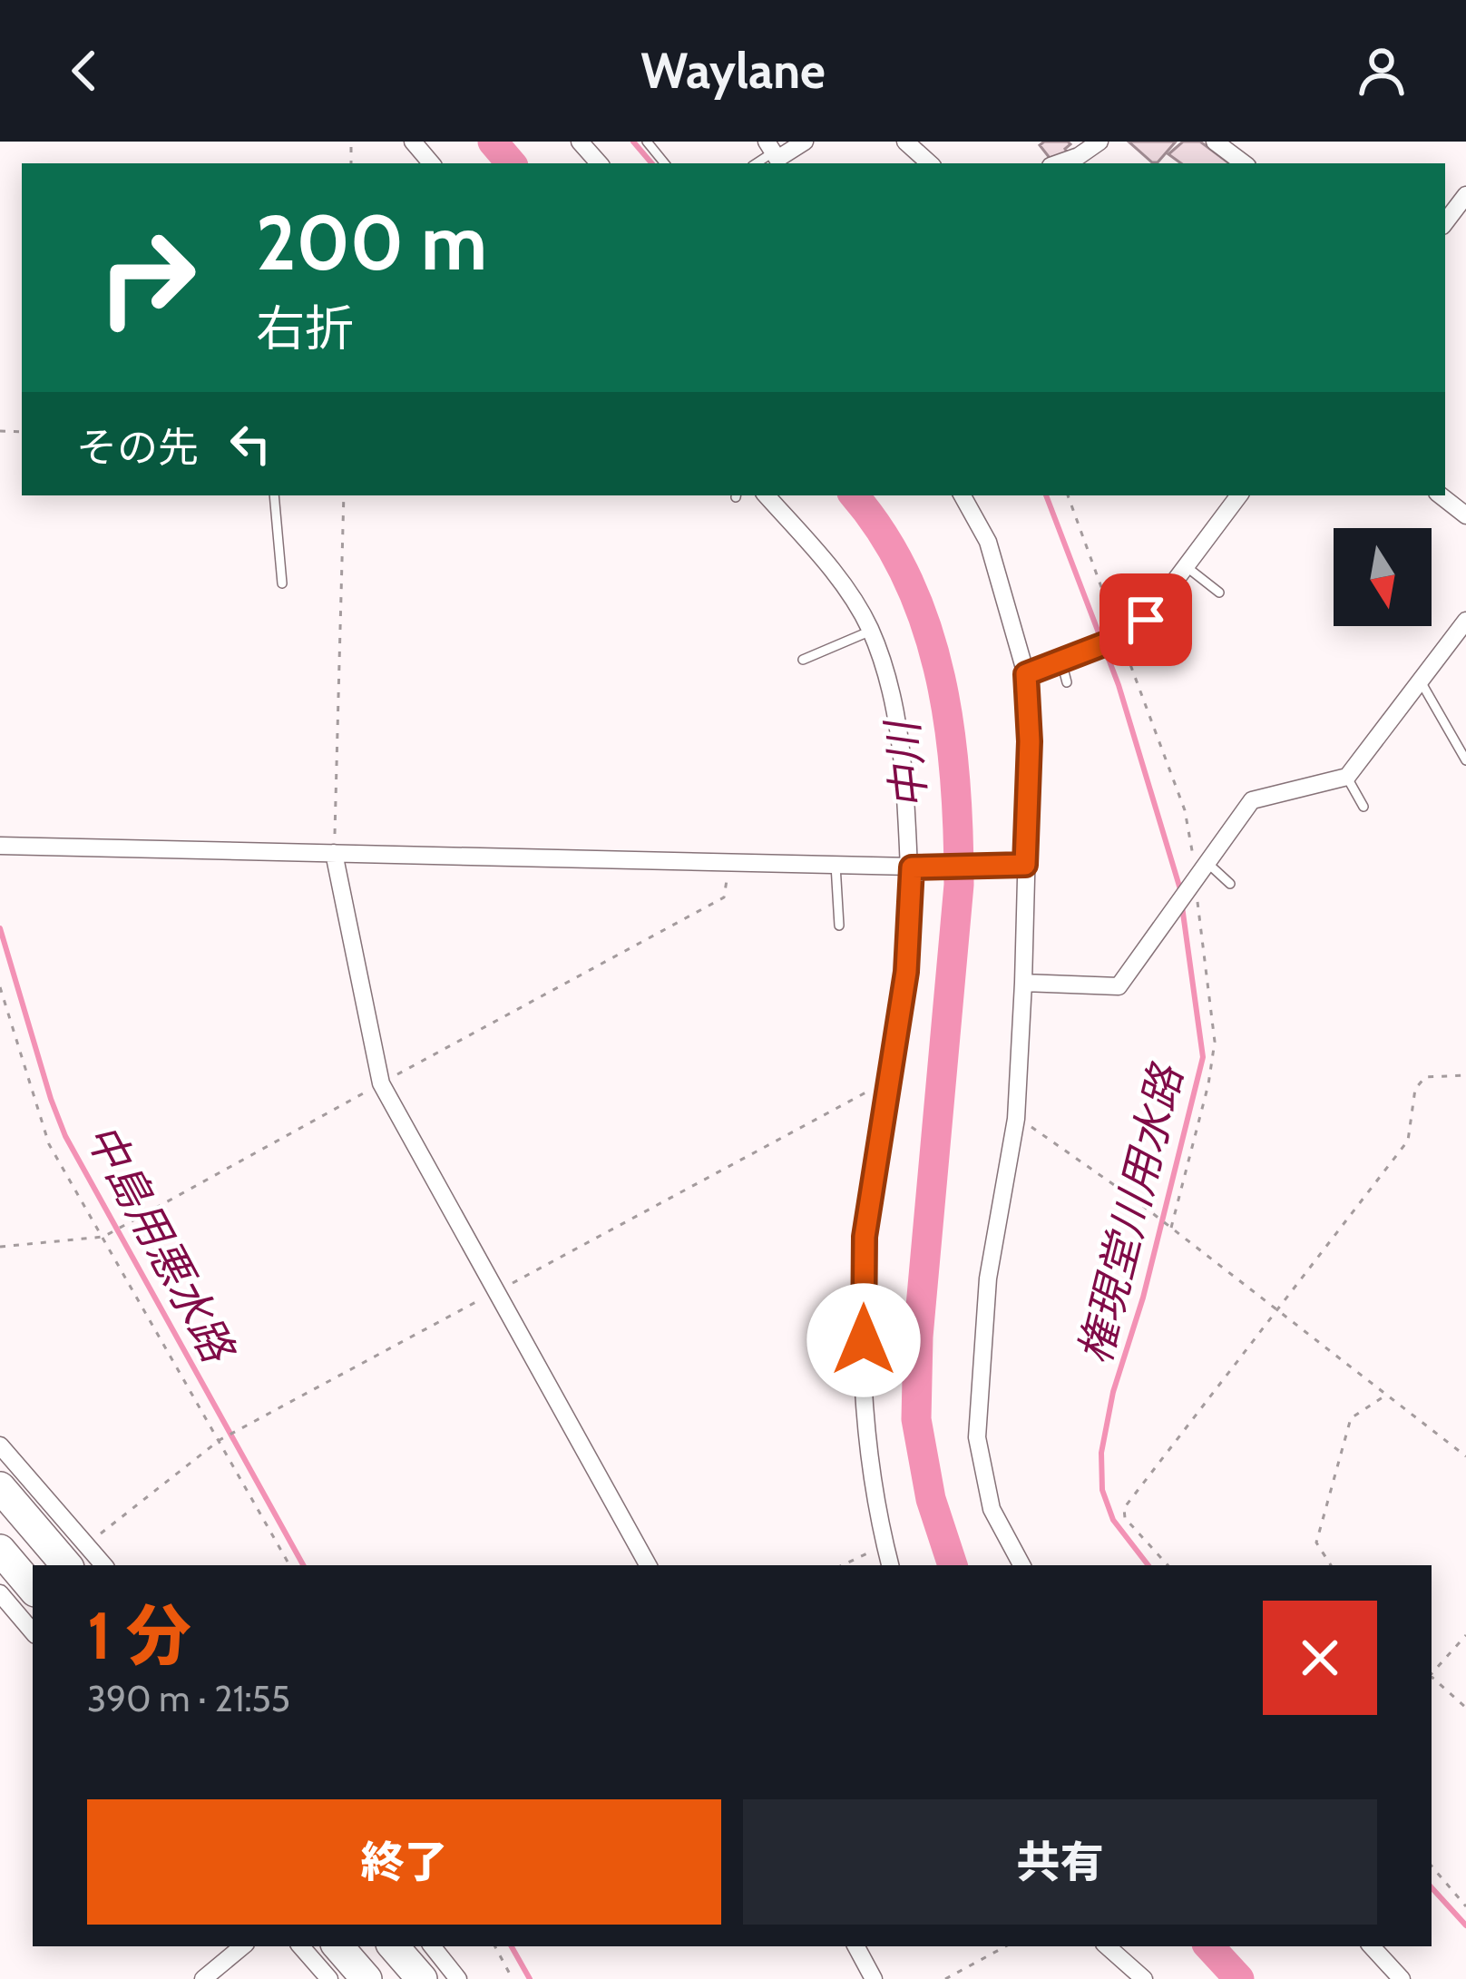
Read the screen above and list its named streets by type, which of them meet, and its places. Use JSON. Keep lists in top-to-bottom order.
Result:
{
  "water": ["中川", "権現堂川用水路", "中島用悪水路"],
  "north": "bottom",
  "page": {
    "header": "Waylane",
    "turn": ["200 m", "右折"],
    "then": "その先",
    "heading": ["1 分", "390 m · 21:55"],
    "buttons": ["終了", "共有"]
  }
}
